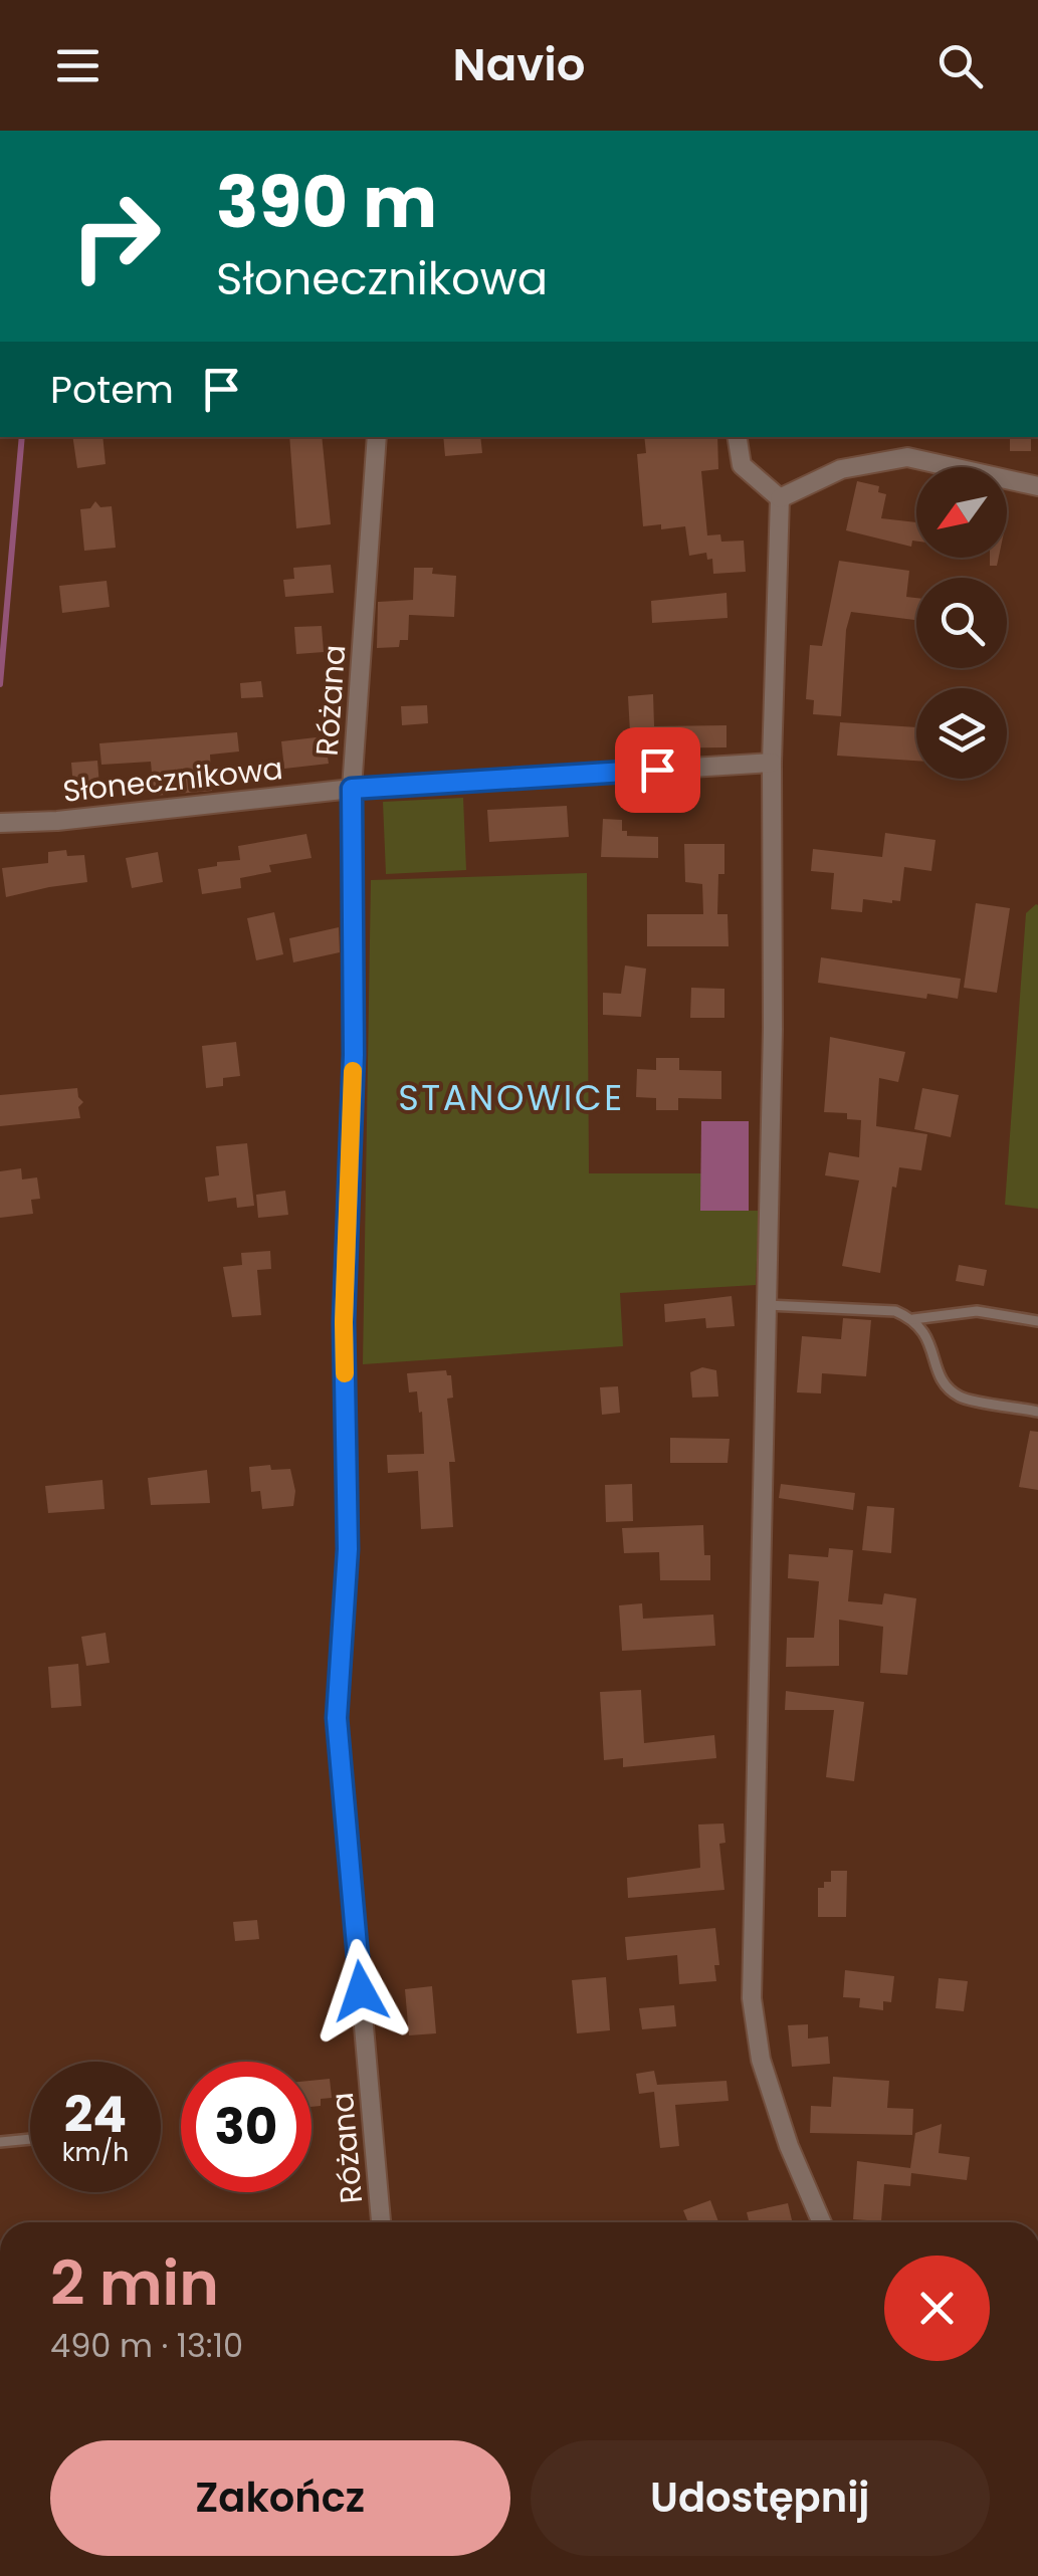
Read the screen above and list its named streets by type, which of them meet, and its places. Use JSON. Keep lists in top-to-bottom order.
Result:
{
  "streets": {
    "street": ["Różana", "Słonecznikowa"]
  },
  "crossings": [
    ["Różana", "Słonecznikowa"]
  ],
  "districts": ["STANOWICE"],
  "north": "bottom left",
  "page": {
    "header": "Navio",
    "turn": ["390 m", "Słonecznikowa"],
    "then": "Potem",
    "speed": "24 km/h",
    "limit": "30",
    "heading": ["2 min", "490 m · 13:10"],
    "buttons": ["Zakończ", "Udostępnij"]
  }
}
